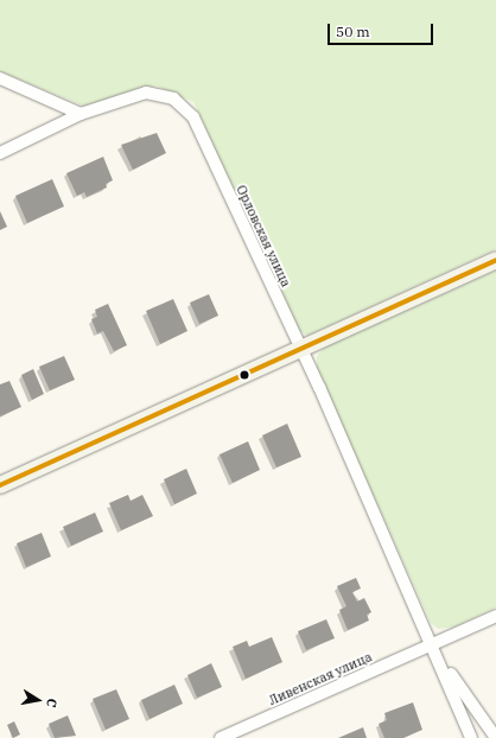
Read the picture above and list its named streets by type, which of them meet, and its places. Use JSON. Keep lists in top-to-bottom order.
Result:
{
  "streets": {
    "street": ["Орловская улица", "Ливенская улица"]
  },
  "crossings": [
    ["Орловская улица", "Ливенская улица"]
  ],
  "scale_bar": "50 m",
  "north": "right"
}
